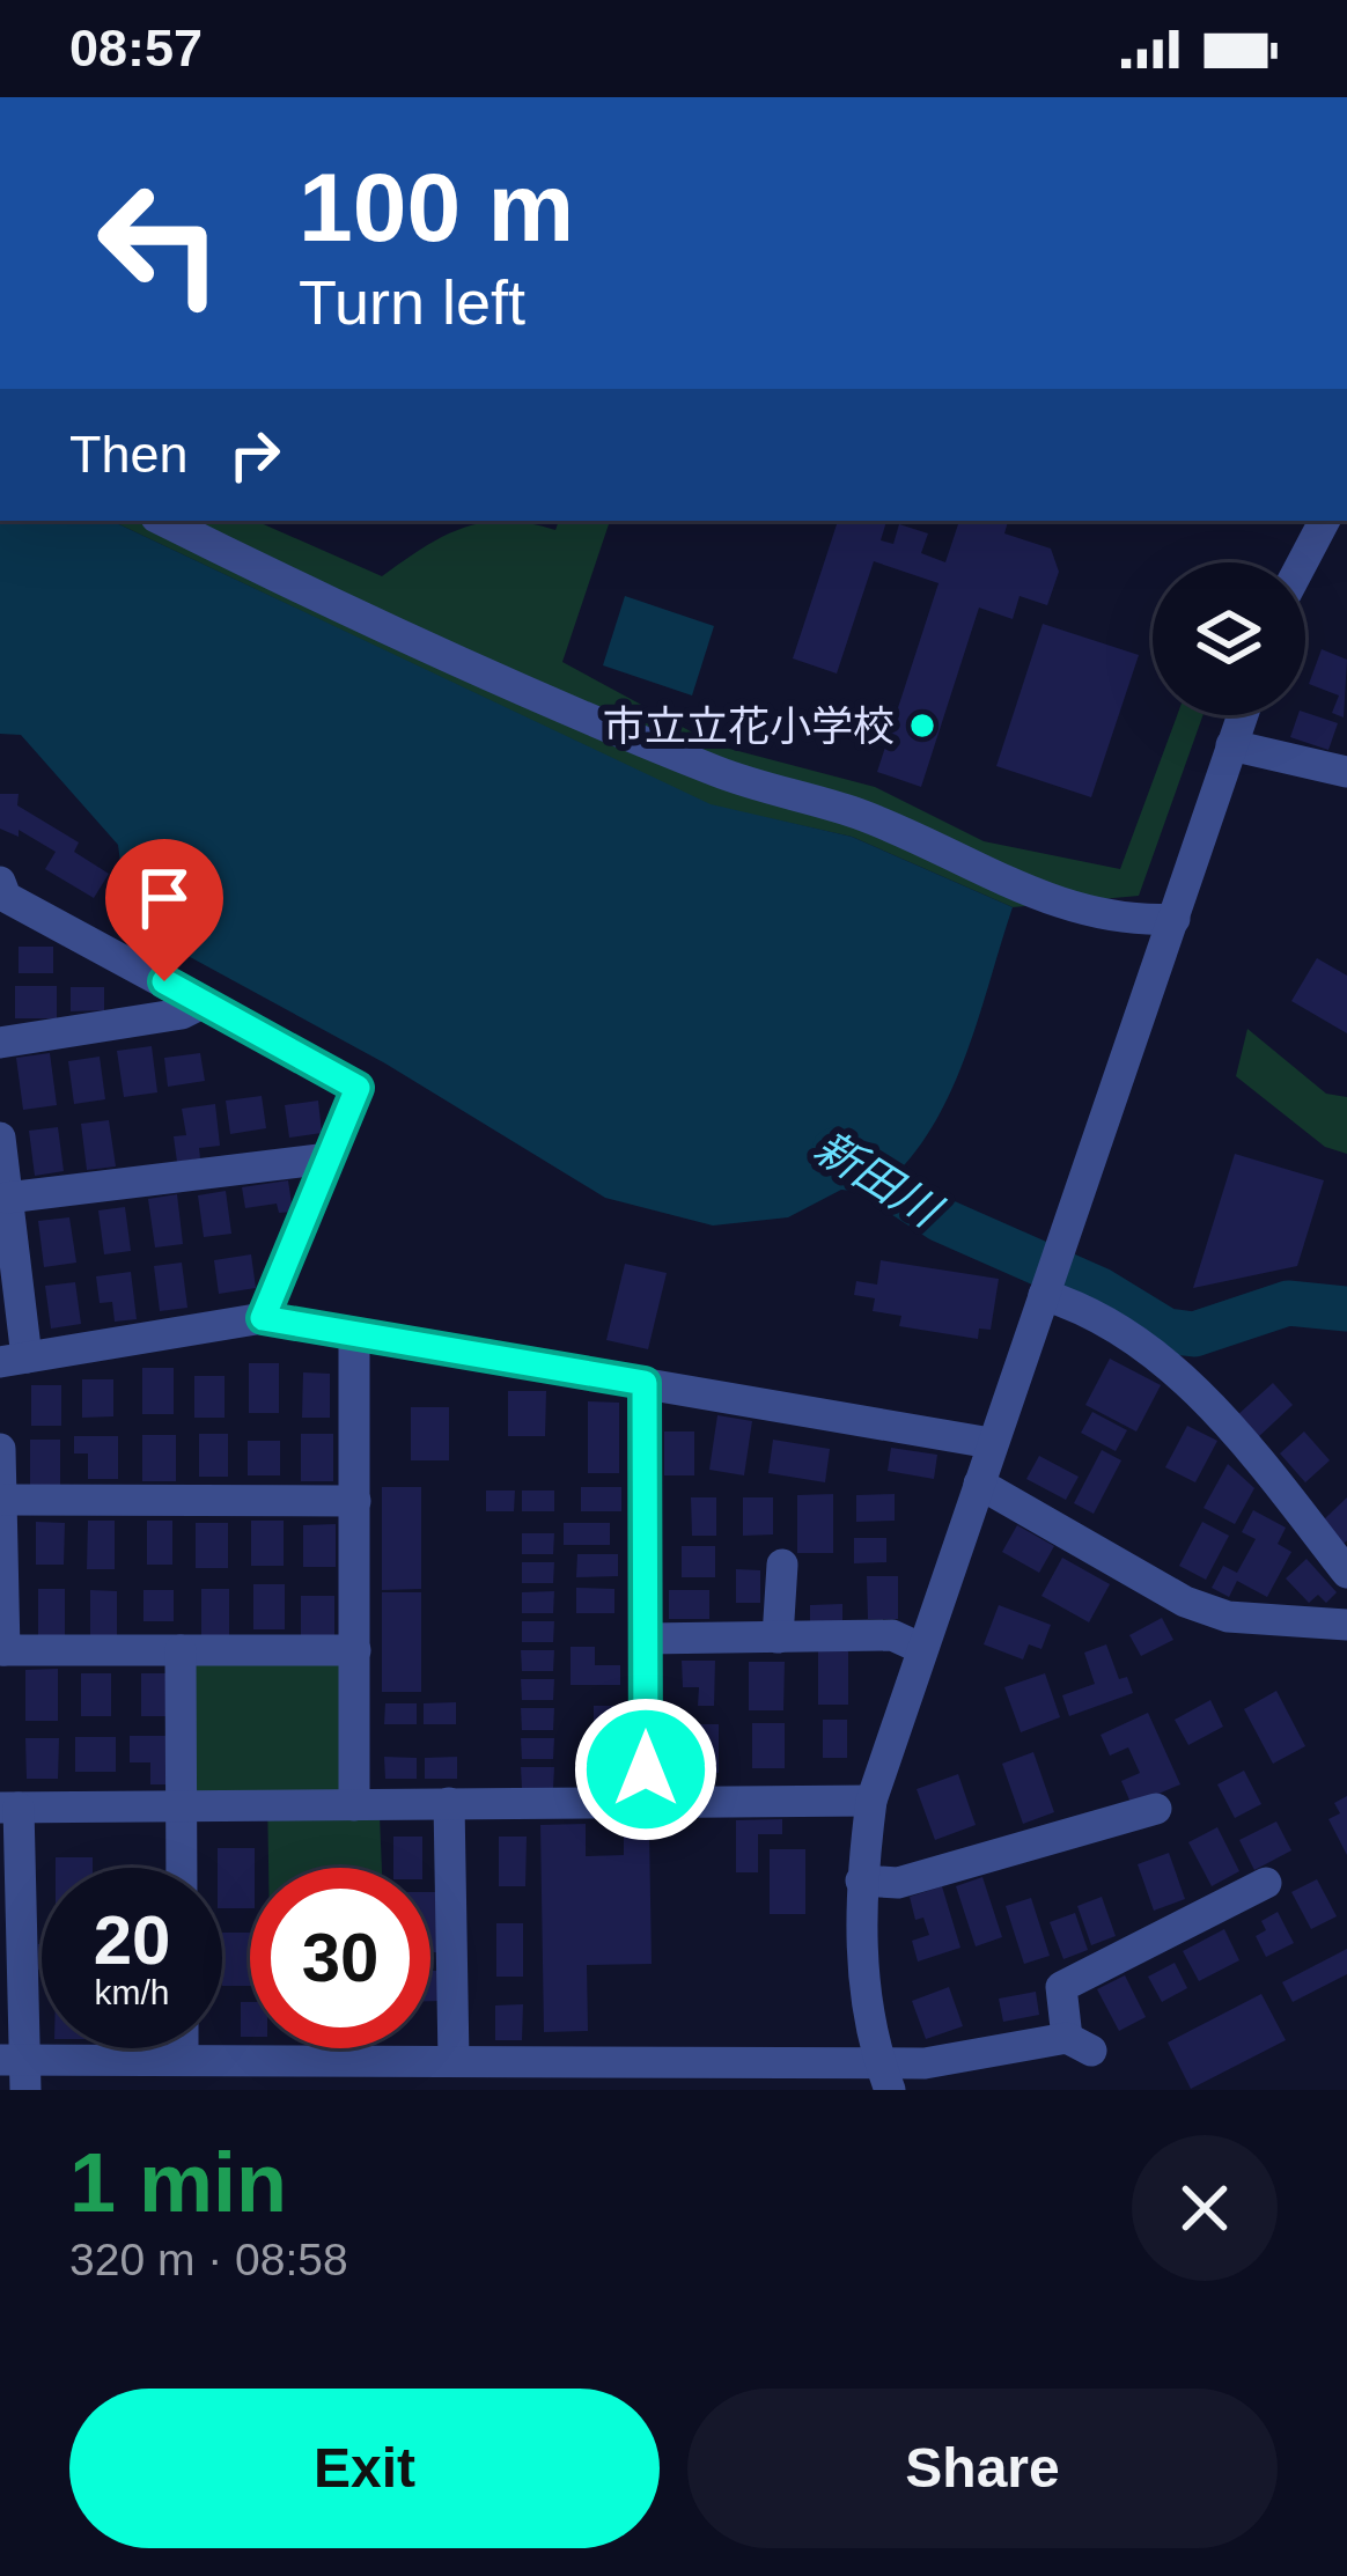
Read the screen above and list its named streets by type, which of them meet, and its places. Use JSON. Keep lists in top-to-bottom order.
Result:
{
  "water": ["新田川"],
  "places": ["市立立花小学校"],
  "page": {
    "status": "08:57",
    "turn": ["100 m", "Turn left"],
    "then": "Then",
    "speed": "20 km/h",
    "limit": "30",
    "heading": ["1 min", "320 m · 08:58"],
    "buttons": ["Exit", "Share"]
  }
}
